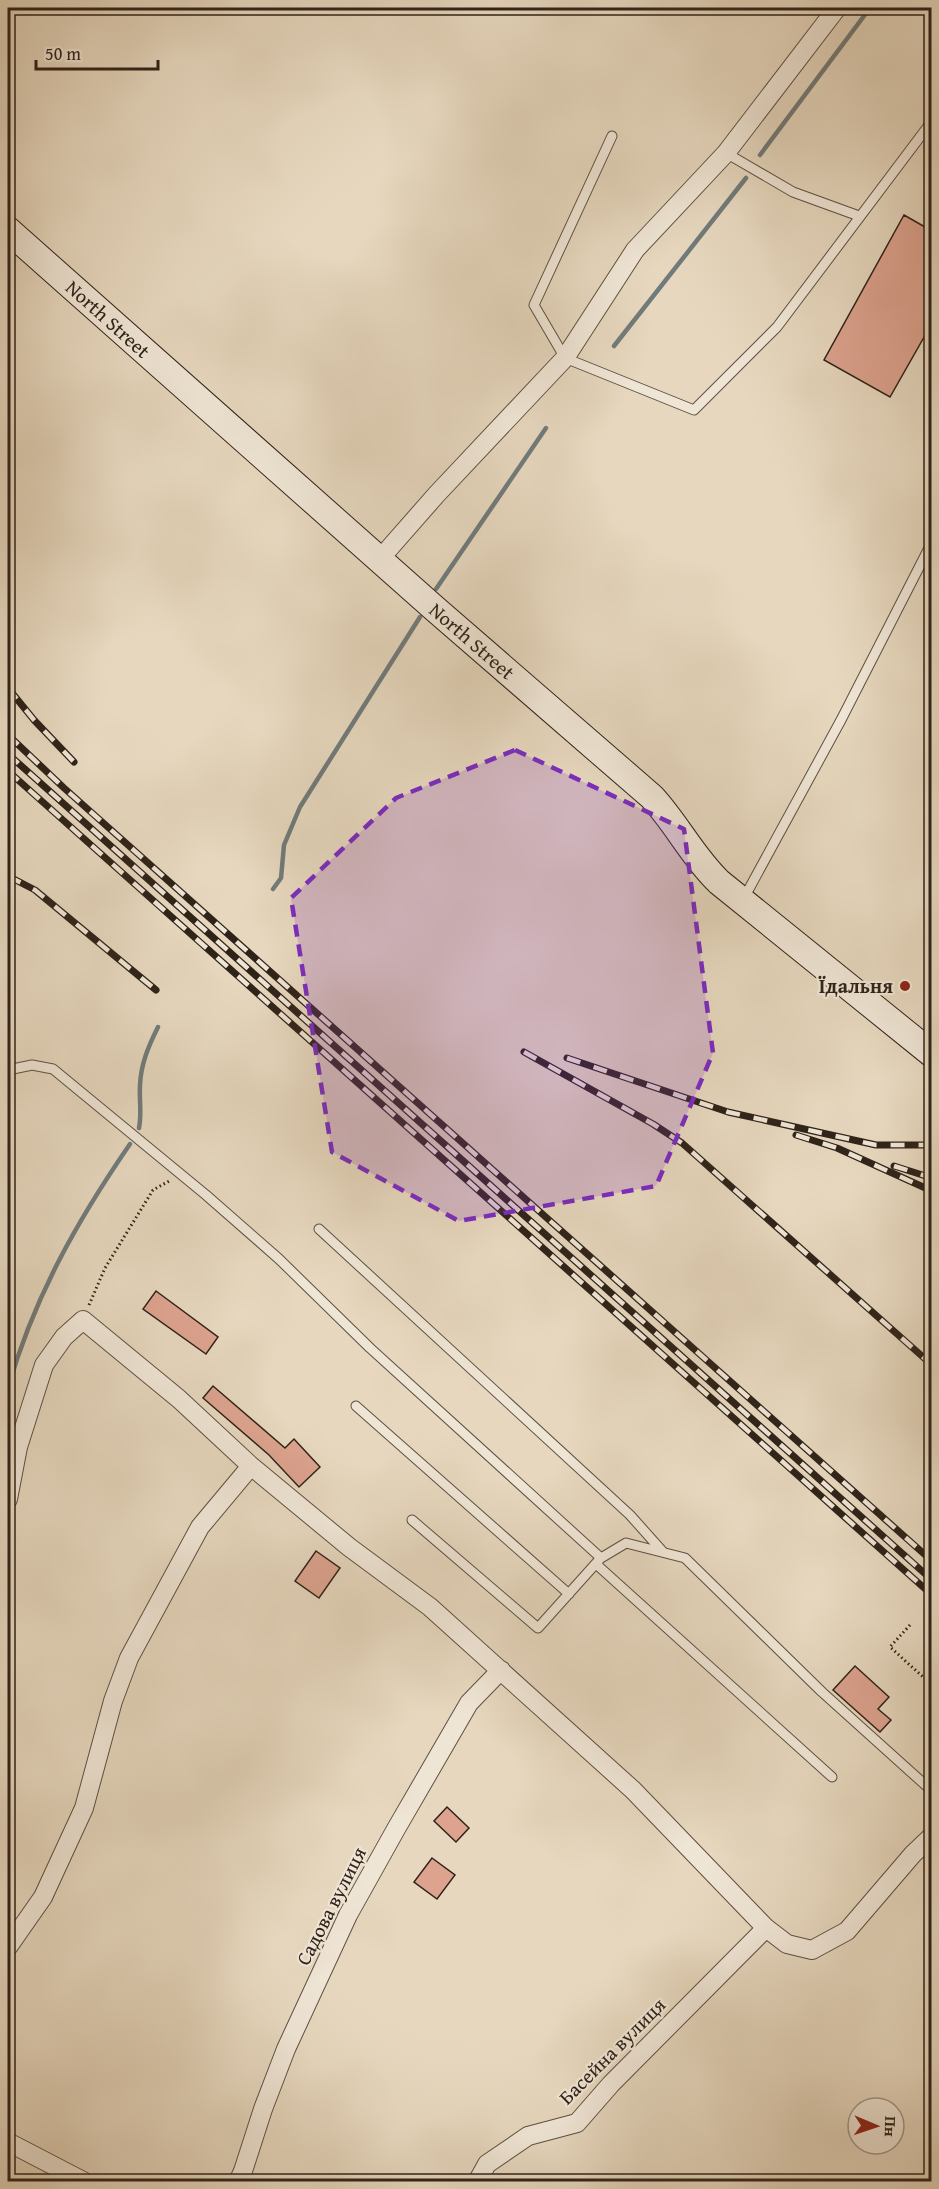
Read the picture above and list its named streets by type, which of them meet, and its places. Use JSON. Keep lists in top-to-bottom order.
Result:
{
  "streets": {
    "street": ["North Street", "Садова вулиця", "Басейна вулиця"]
  },
  "places": ["Їдальня"],
  "scale_bar": "50 m",
  "north": "right"
}
